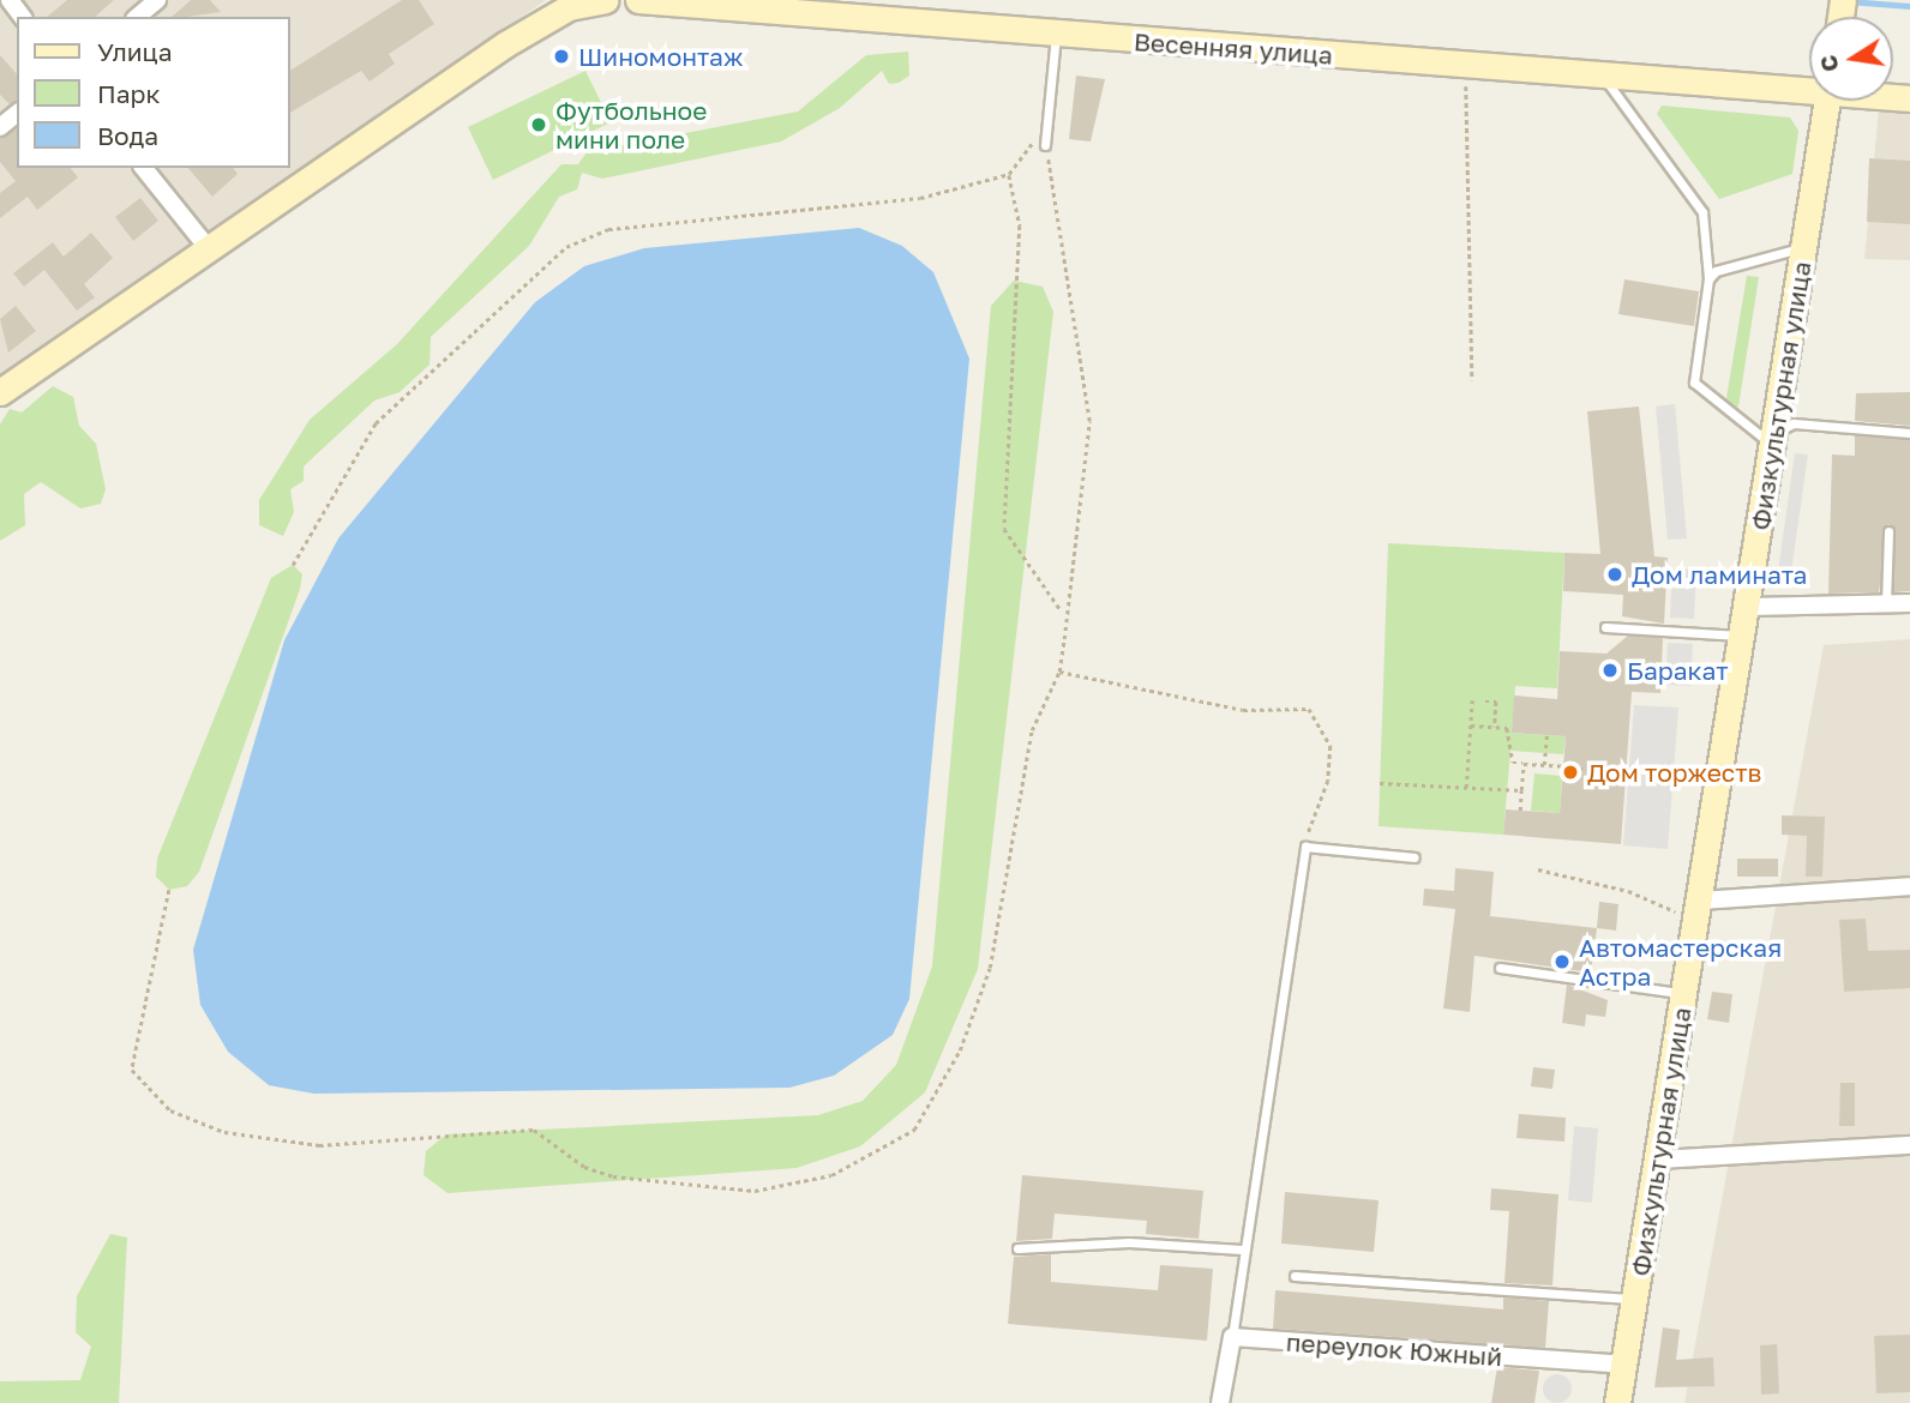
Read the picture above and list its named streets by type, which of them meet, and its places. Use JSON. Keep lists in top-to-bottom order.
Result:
{
  "streets": {
    "street": ["Весенняя улица", "Физкультурная улица", "переулок Южный"]
  },
  "crossings": [
    ["Физкультурная улица", "переулок Южный"]
  ],
  "places": [
    "Шиномонтаж",
    "Футбольное мини поле",
    "Дом ламината",
    "Баракат",
    "Дом торжеств",
    "Автомастерская Астра"
  ],
  "legend": ["Улица", "Парк", "Вода"],
  "north": "left"
}
